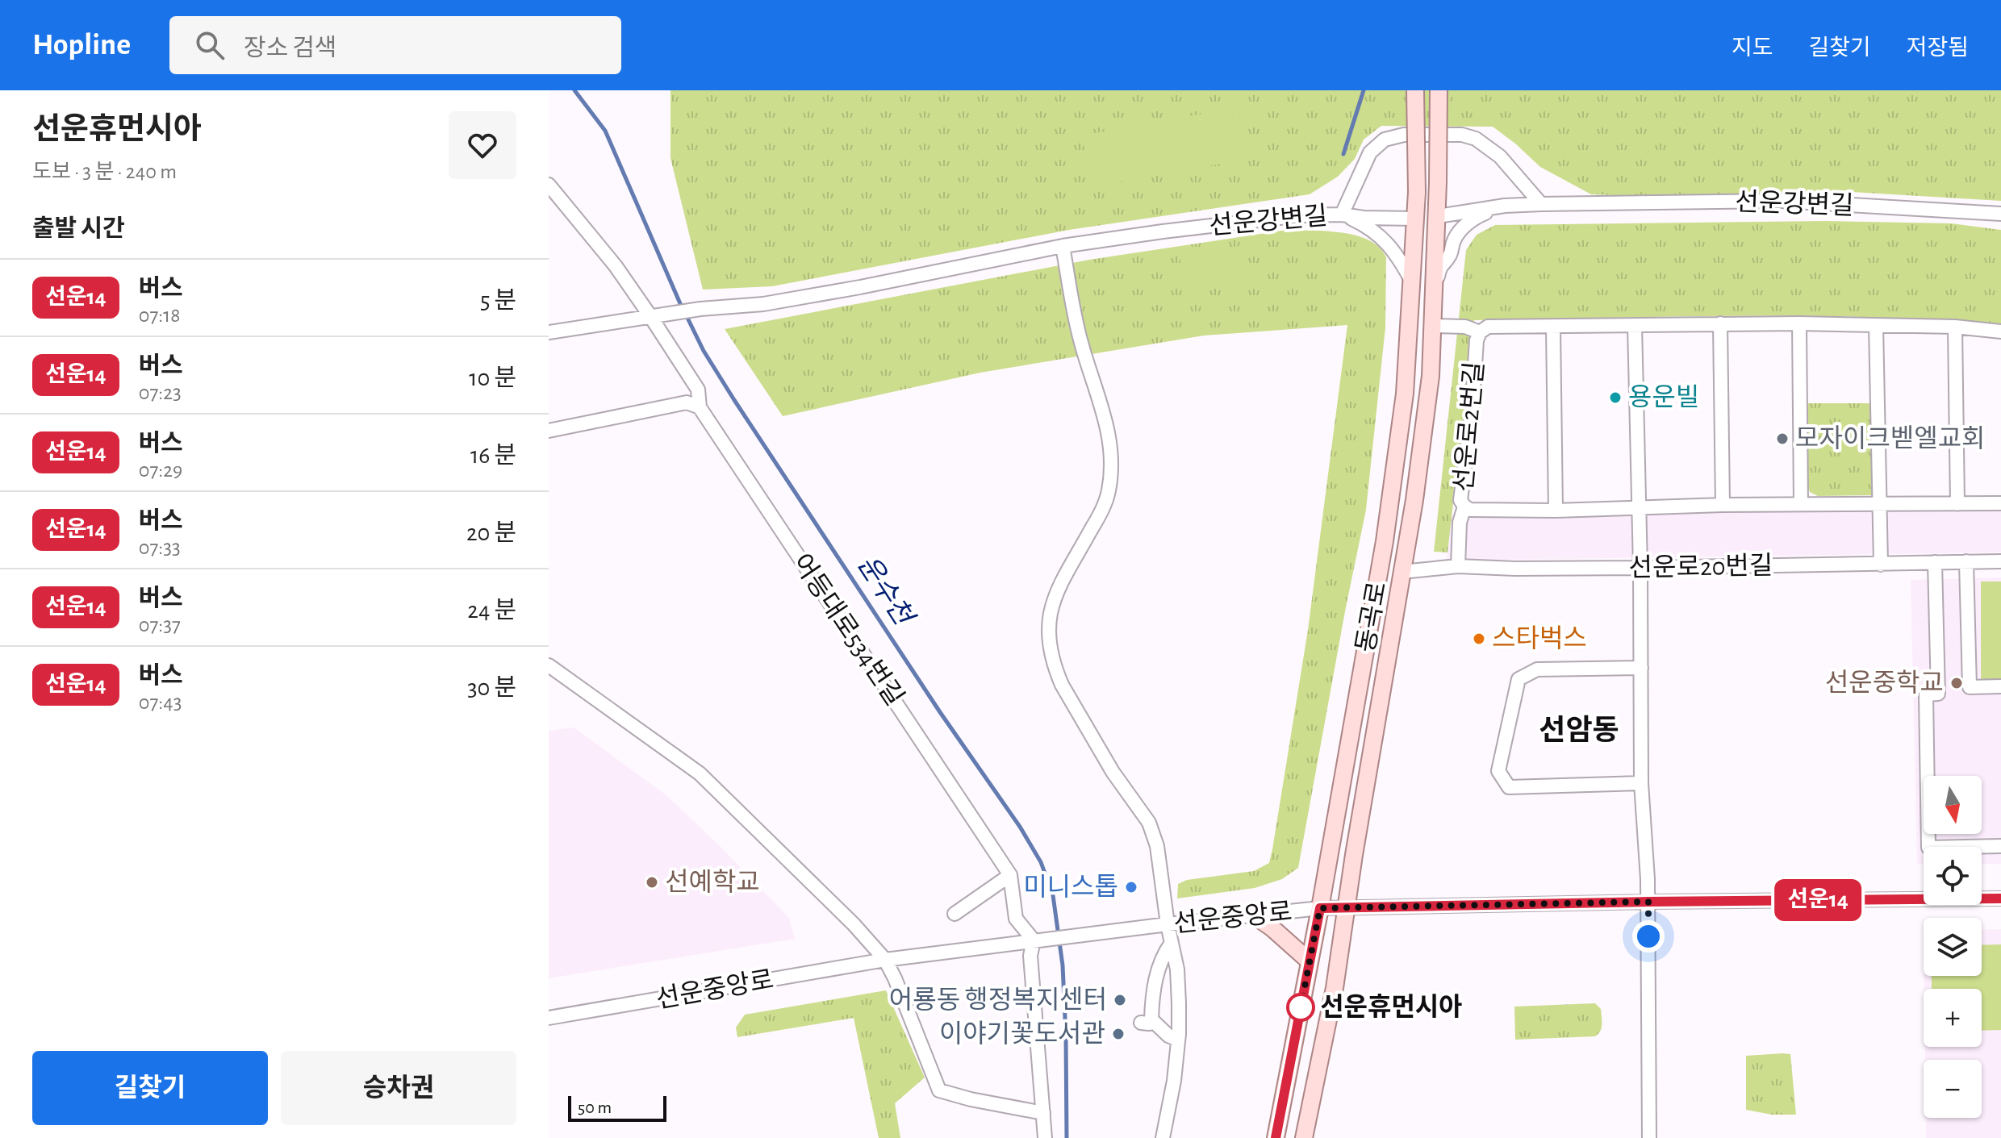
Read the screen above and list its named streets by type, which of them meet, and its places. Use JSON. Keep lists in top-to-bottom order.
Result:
{
  "streets": {
    "main road": ["동곡로"],
    "street": [
      "선운강변길",
      "선운로2번길",
      "선운로20번길",
      "어등대로534번길",
      "선운중앙로"
    ]
  },
  "crossings": [
    ["선운강변길", "어등대로534번길"],
    ["선운로20번길", "동곡로"],
    ["동곡로", "선운중앙로"],
    ["어등대로534번길", "선운중앙로"]
  ],
  "districts": ["선암동"],
  "water": ["운수천"],
  "places": [
    "용운빌",
    "모자이크벧엘교회",
    "스타벅스",
    "선운중학교",
    "선예학교",
    "미니스톱",
    "어룡동 행정복지센터",
    "선운휴먼시아",
    "이야기꽃도서관"
  ],
  "lines": ["bus line 선운14"],
  "scale_bar": "50 m",
  "north": "bottom",
  "page": {
    "header": "Hopline",
    "search": "장소 검색",
    "nav": ["지도", "길찾기", "저장됨"],
    "heading": [
      ["선운휴먼시아", "도보 · 3 분 · 240 m"],
      "출발 시간"
    ],
    "on_map": "선운14",
    "list": [
      {
        "mark": "선운14",
        "name": "버스",
        "note": "07:18",
        "value": "5 분"
      },
      {
        "mark": "선운14",
        "name": "버스",
        "note": "07:23",
        "value": "10 분"
      },
      {
        "mark": "선운14",
        "name": "버스",
        "note": "07:29",
        "value": "16 분"
      },
      {
        "mark": "선운14",
        "name": "버스",
        "note": "07:33",
        "value": "20 분"
      },
      {
        "mark": "선운14",
        "name": "버스",
        "note": "07:37",
        "value": "24 분"
      },
      {
        "mark": "선운14",
        "name": "버스",
        "note": "07:43",
        "value": "30 분"
      }
    ],
    "map_buttons": ["+", "−"],
    "buttons": ["길찾기", "승차권"],
    "scale": "50 m"
  }
}
